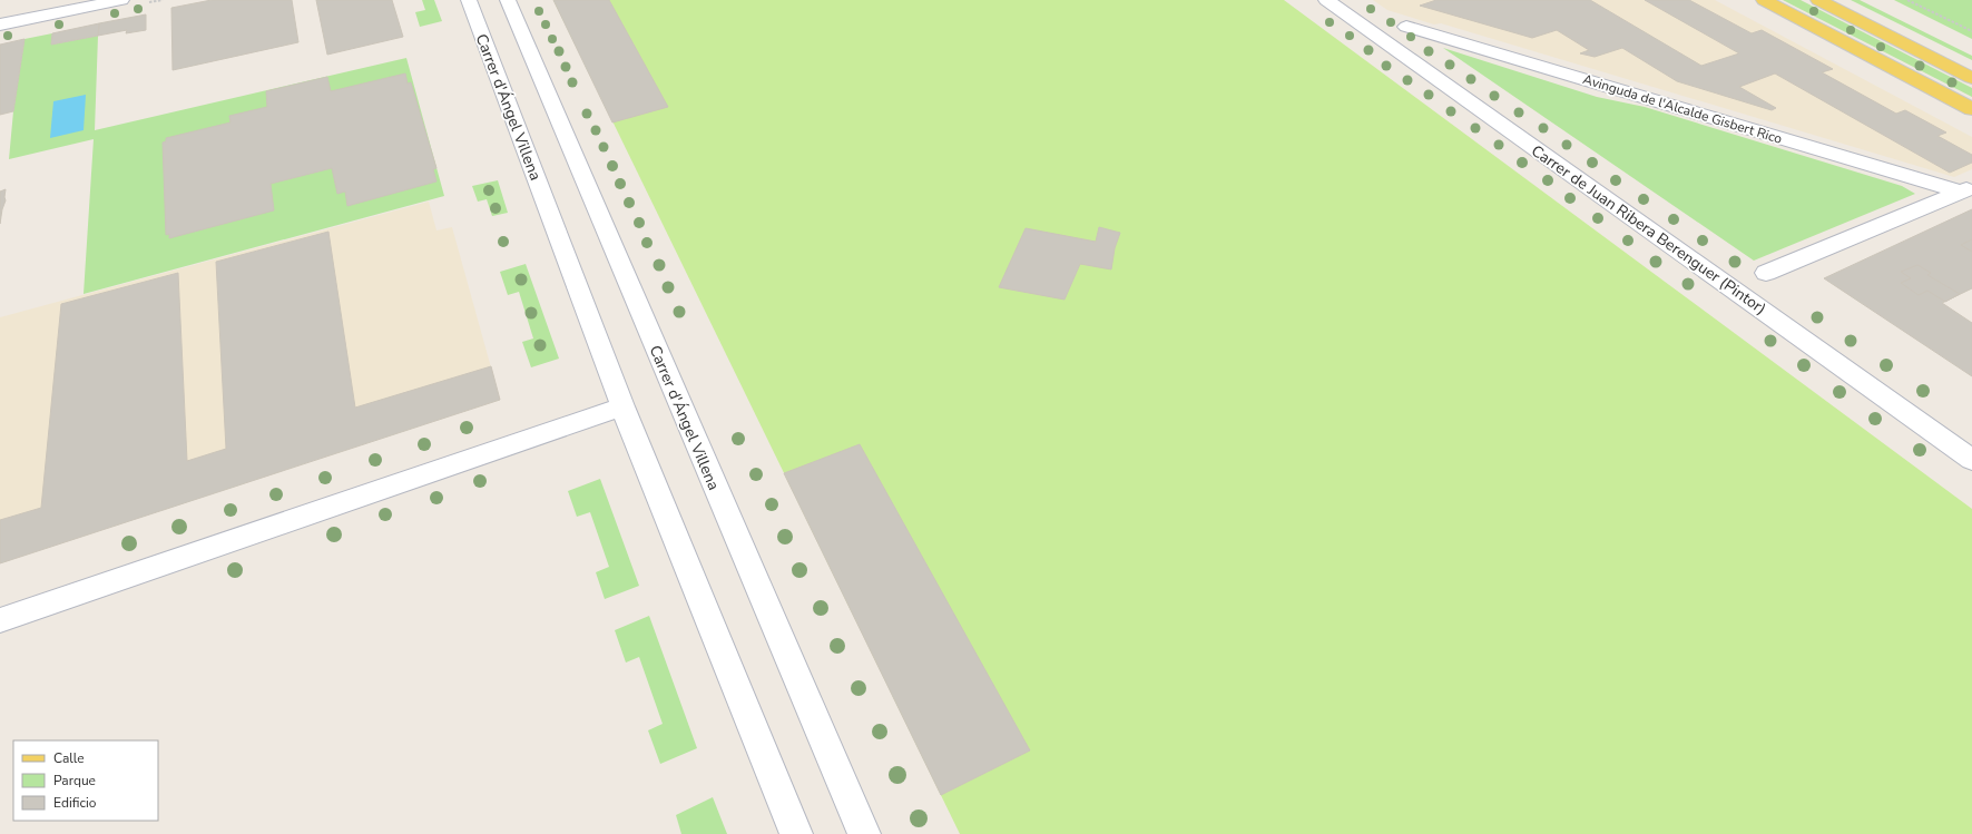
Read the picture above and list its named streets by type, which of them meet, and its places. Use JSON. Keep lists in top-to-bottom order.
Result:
{
  "streets": {
    "street": ["Carrer d'Ángel Villena", "Avinguda de l'Alcalde Gisbert Rico", "Carrer de Juan Ribera Berenguer (Pintor)"]
  },
  "legend": ["Calle", "Parque", "Edificio"]
}
